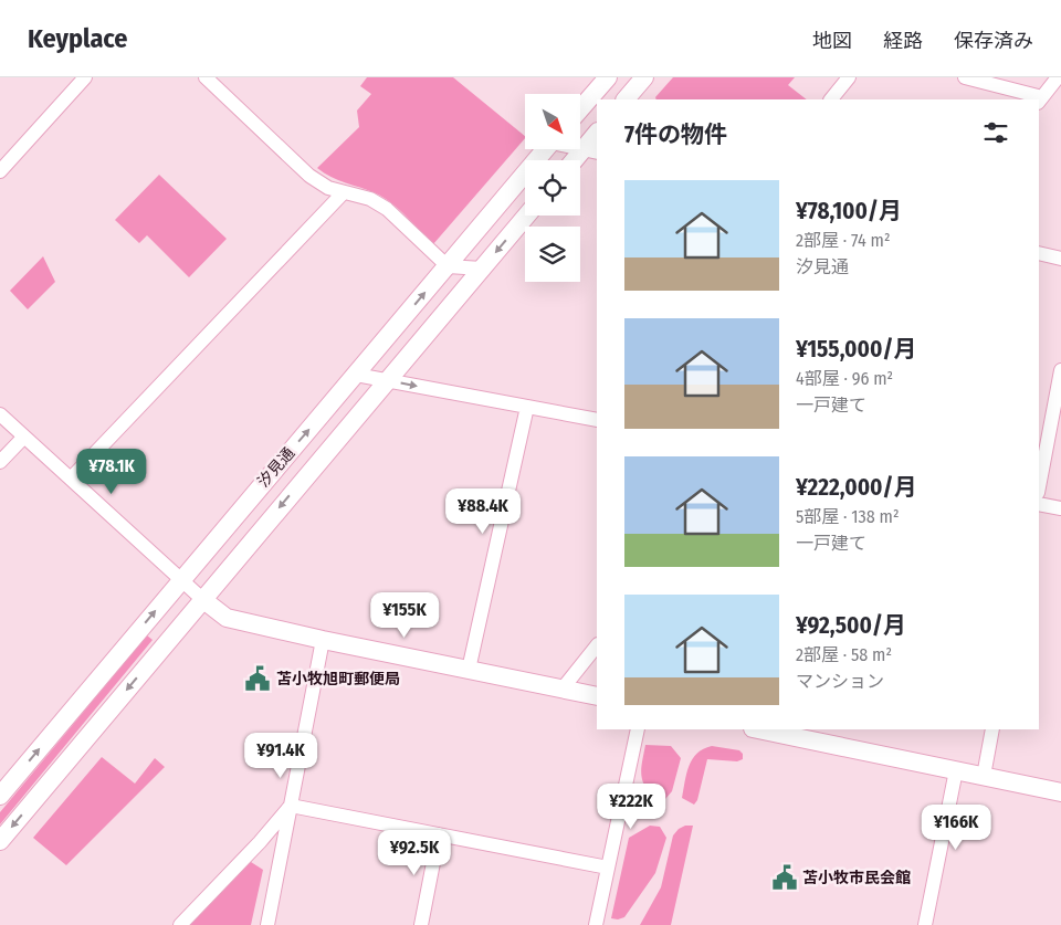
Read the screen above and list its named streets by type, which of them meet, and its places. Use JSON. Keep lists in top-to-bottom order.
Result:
{
  "streets": {
    "street": ["汐見通"]
  },
  "places": {
    "public building": ["苫小牧旭町郵便局", "苫小牧市民会館"]
  },
  "north": "bottom right",
  "page": {
    "header": "Keyplace",
    "nav": ["地図", "経路", "保存済み"],
    "heading": "7件の物件",
    "list": [
      {
        "name": "¥78,100/月",
        "note": "2部屋 · 74 m² · 汐見通"
      },
      {
        "name": "¥155,000/月",
        "note": "4部屋 · 96 m² · 一戸建て"
      },
      {
        "name": "¥222,000/月",
        "note": "5部屋 · 138 m² · 一戸建て"
      },
      {
        "name": "¥92,500/月",
        "note": "2部屋 · 58 m² · マンション"
      }
    ],
    "price": [
      "¥78.1K",
      "¥88.4K",
      "¥155K",
      "¥91.4K",
      "¥222K",
      "¥166K",
      "¥92.5K"
    ]
  }
}
